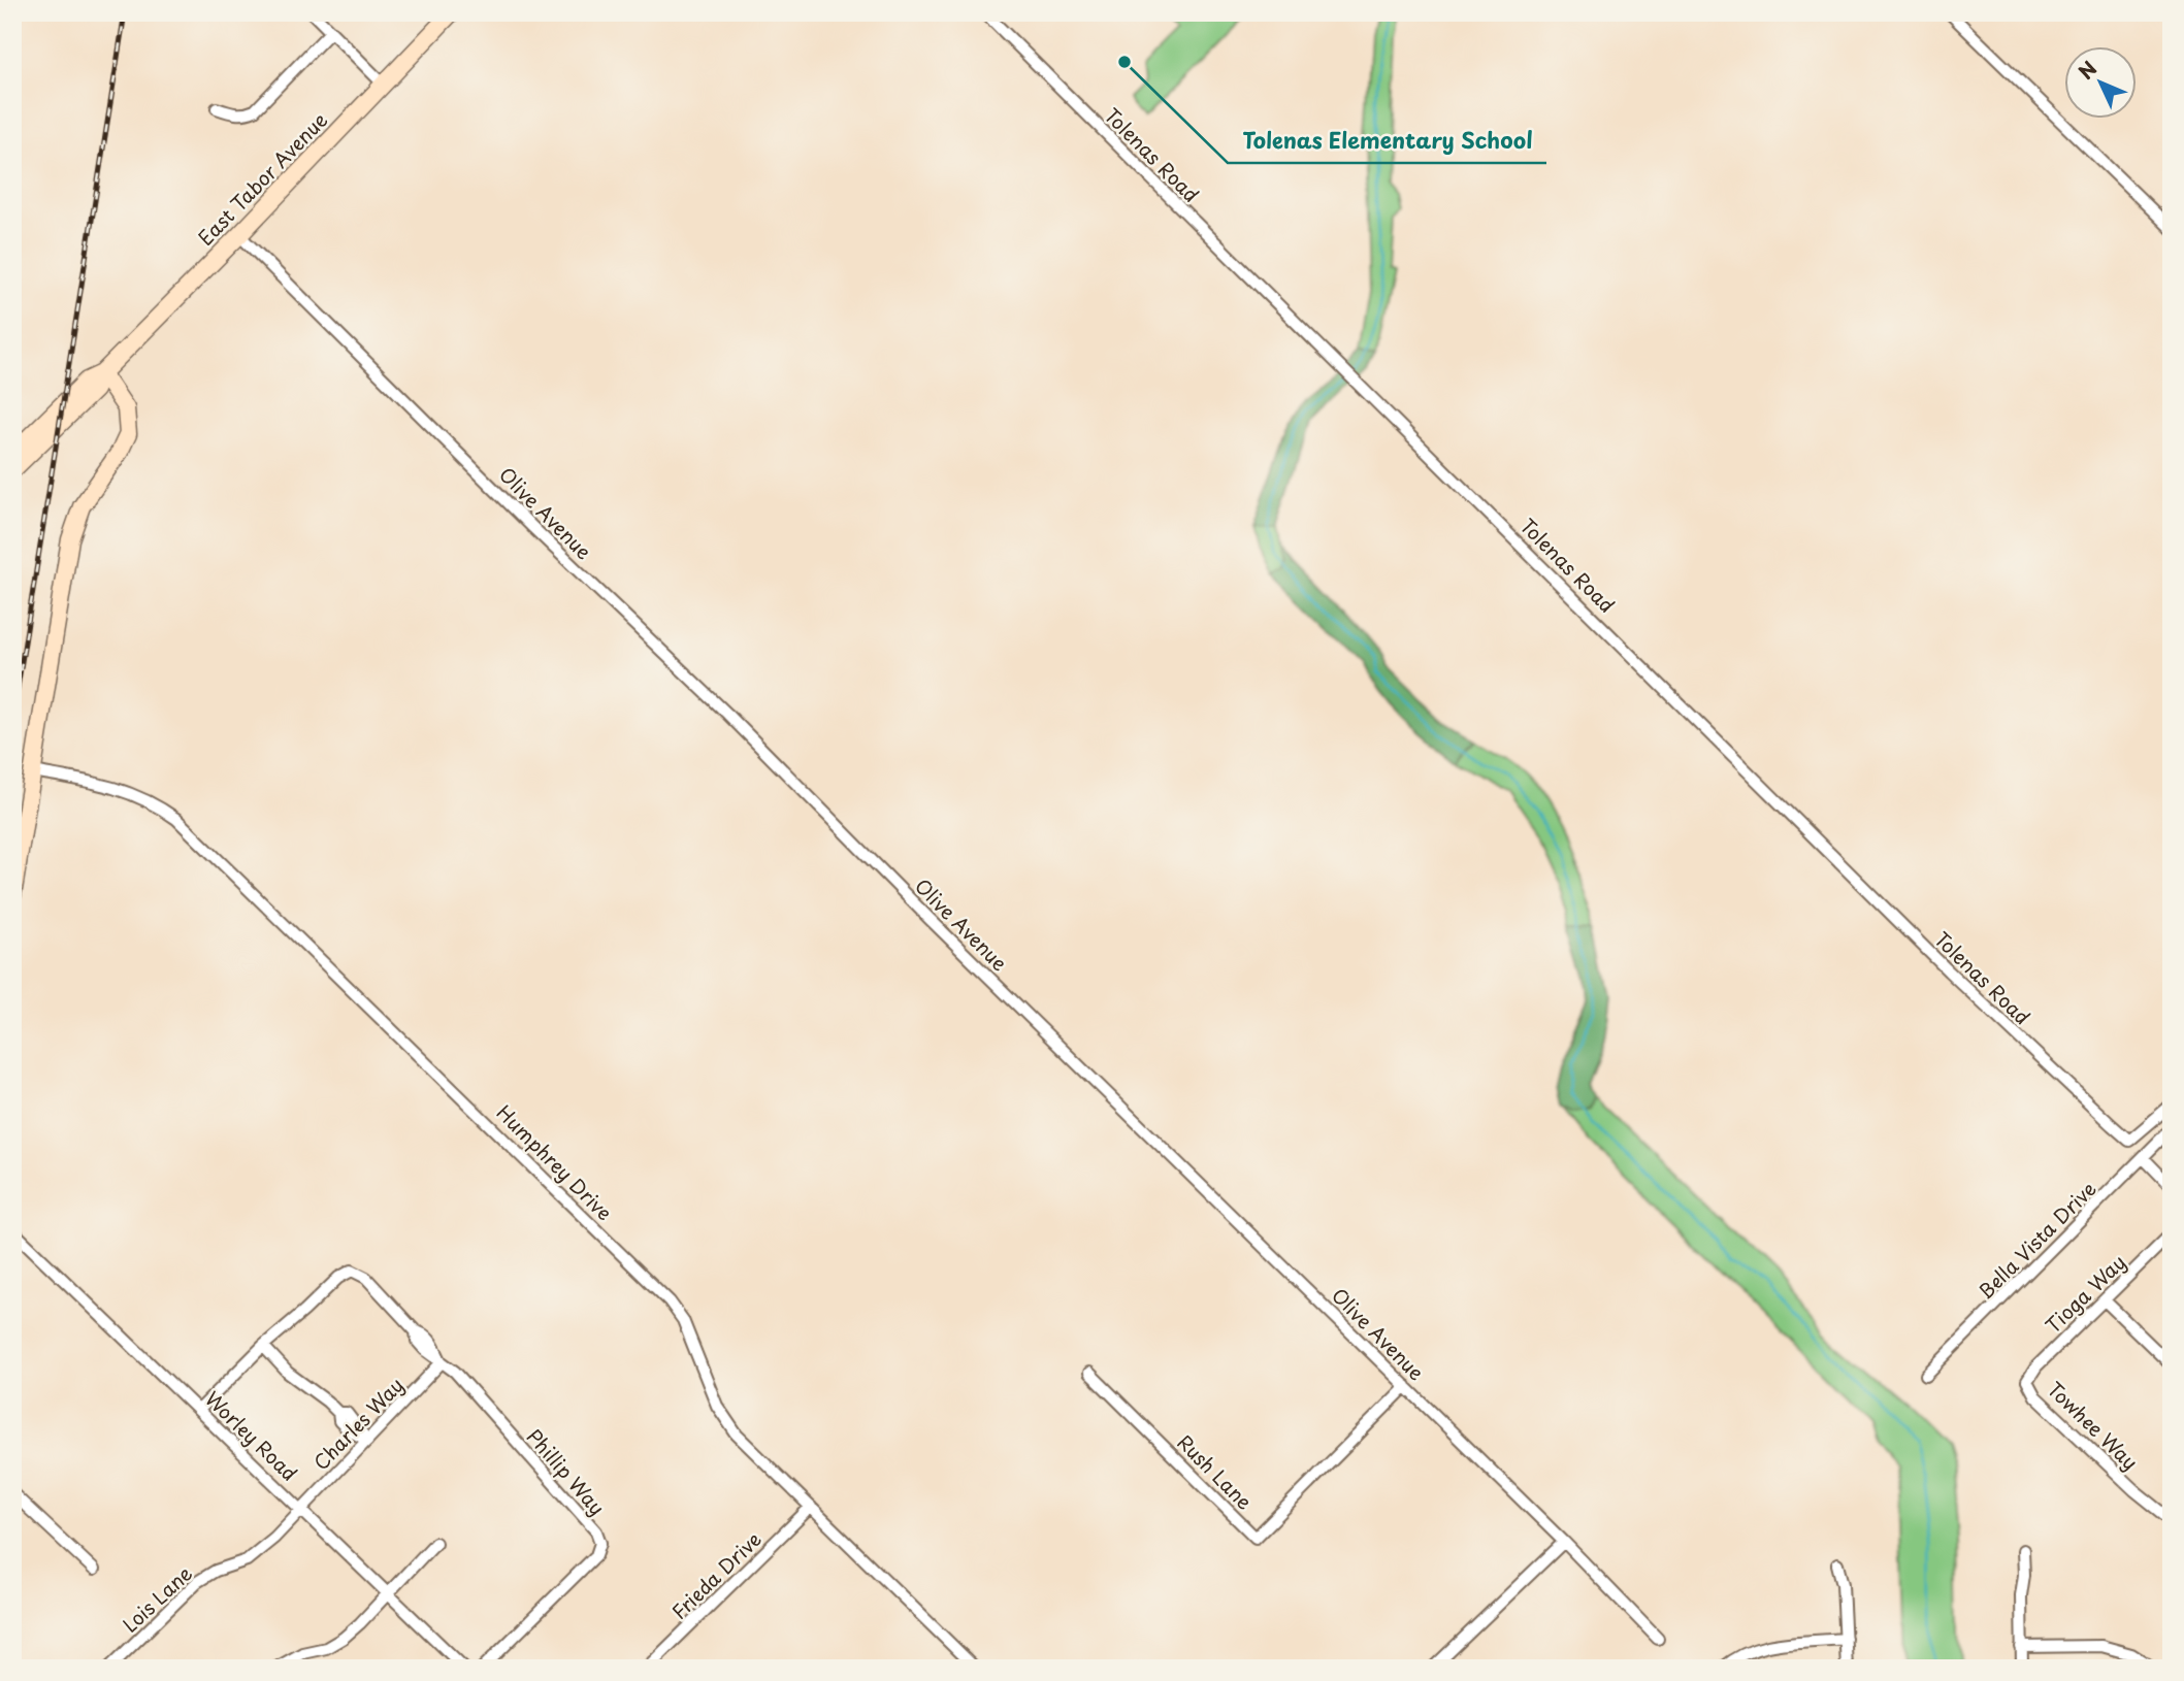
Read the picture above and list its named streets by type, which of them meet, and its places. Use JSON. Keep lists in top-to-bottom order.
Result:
{
  "streets": {
    "main road": ["East Tabor Avenue"],
    "street": [
      "Tolenas Road",
      "Olive Avenue",
      "Humphrey Drive",
      "Bella Vista Drive",
      "Tioga Way",
      "Charles Way",
      "Towhee Way",
      "Worley Road",
      "Phillip Way",
      "Rush Lane",
      "Frieda Drive",
      "Lois Lane"
    ]
  },
  "crossings": [
    ["East Tabor Avenue", "Olive Avenue"],
    ["Olive Avenue", "Rush Lane"],
    ["Humphrey Drive", "Frieda Drive"],
    ["Tioga Way", "Towhee Way"],
    ["Charles Way", "Worley Road"],
    ["Charles Way", "Phillip Way"],
    ["Charles Way", "Lois Lane"],
    ["Worley Road", "Phillip Way"],
    ["Worley Road", "Lois Lane"]
  ],
  "places": ["Tolenas Elementary School"],
  "north": "top left"
}
